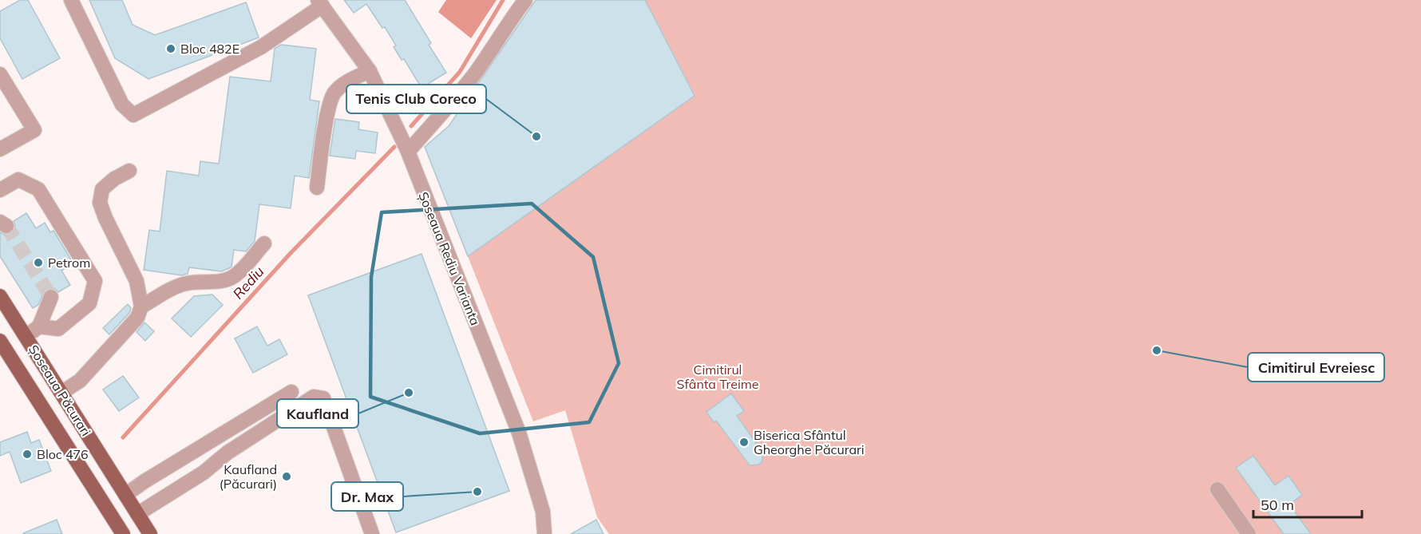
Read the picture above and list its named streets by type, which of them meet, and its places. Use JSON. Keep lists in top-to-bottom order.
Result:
{
  "streets": {
    "main road": ["Șoseaua Păcurari"],
    "street": ["Șoseaua Rediu Varianta"]
  },
  "water": ["Rediu"],
  "parks": ["Cimitirul Sfânta Treime"],
  "places": [
    "Bloc 482E",
    "Tenis Club Coreco",
    "Petrom",
    "Cimitirul Evreiesc",
    "Kaufland",
    "Biserica Sfântul Gheorghe Păcurari",
    "Bloc 476",
    "Kaufland (Păcurari)",
    "Dr. Max"
  ],
  "scale_bar": "50 m"
}
